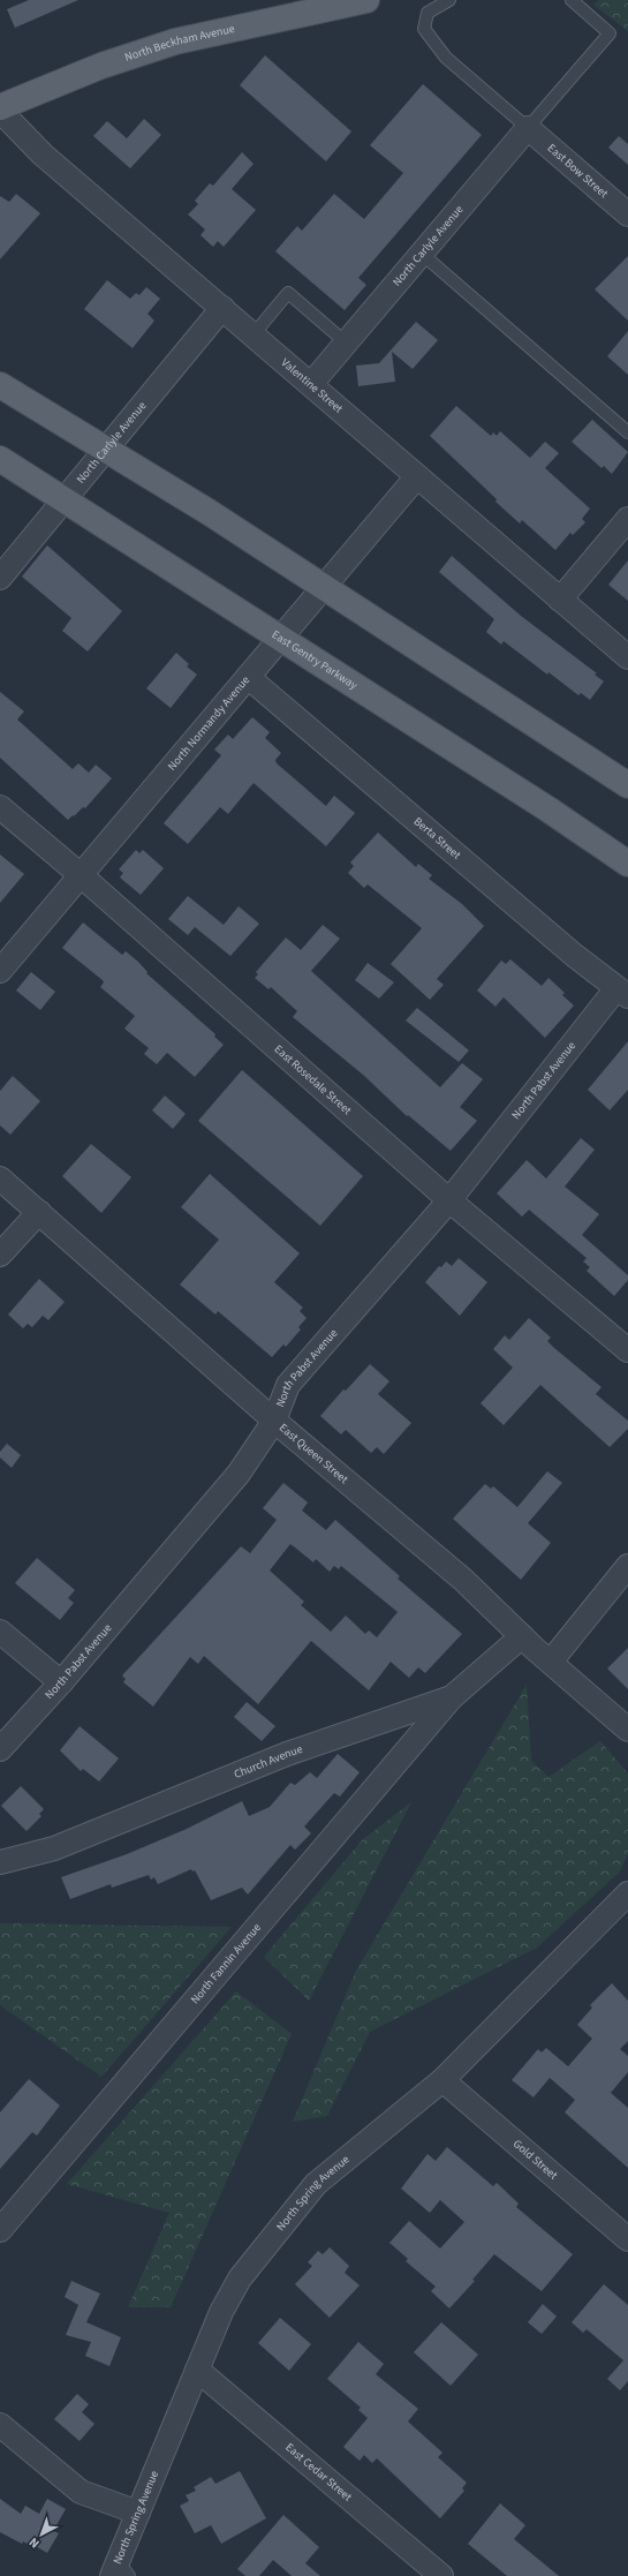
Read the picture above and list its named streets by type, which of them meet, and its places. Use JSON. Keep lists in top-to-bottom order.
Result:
{
  "streets": {
    "main road": ["North Beckham Avenue", "East Gentry Parkway"],
    "street": [
      "East Bow Street",
      "North Carlyle Avenue",
      "Valentine Street",
      "North Normandy Avenue",
      "Berta Street",
      "East Rosedale Street",
      "North Pabst Avenue",
      "East Queen Street",
      "Church Avenue",
      "North Fannin Avenue",
      "Gold Street",
      "North Spring Avenue",
      "East Cedar Street"
    ]
  },
  "crossings": [
    ["North Beckham Avenue", "Valentine Street"],
    ["East Bow Street", "North Carlyle Avenue"],
    ["North Carlyle Avenue", "Valentine Street"],
    ["North Carlyle Avenue", "East Gentry Parkway"],
    ["Valentine Street", "North Normandy Avenue"],
    ["East Gentry Parkway", "North Normandy Avenue"],
    ["North Normandy Avenue", "Berta Street"],
    ["North Normandy Avenue", "East Rosedale Street"],
    ["Berta Street", "North Pabst Avenue"],
    ["East Rosedale Street", "North Pabst Avenue"],
    ["North Pabst Avenue", "East Queen Street"],
    ["East Queen Street", "Church Avenue"],
    ["Church Avenue", "North Fannin Avenue"],
    ["Gold Street", "North Spring Avenue"],
    ["North Spring Avenue", "East Cedar Street"]
  ],
  "north": "bottom left"
}
